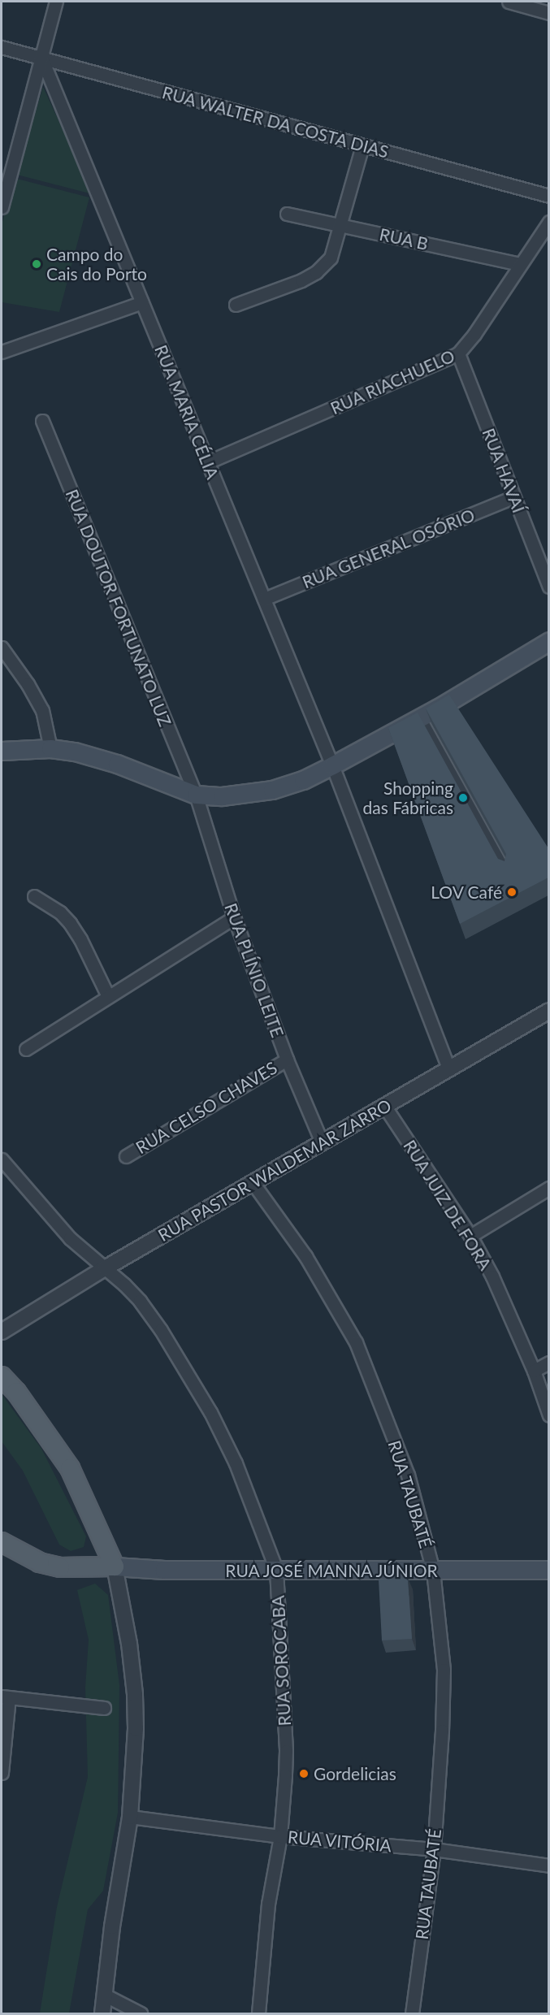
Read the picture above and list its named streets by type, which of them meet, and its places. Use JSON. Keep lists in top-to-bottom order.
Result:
{
  "streets": {
    "main road": ["RUA JOSÉ MANNA JÚNIOR"],
    "street": [
      "RUA WALTER DA COSTA DIAS",
      "RUA B",
      "RUA RIACHUELO",
      "RUA MARIA CÉLIA",
      "RUA HAVAÍ",
      "RUA GENERAL OSÓRIO",
      "RUA DOUTOR FORTUNATO LUZ",
      "RUA PLÍNIO LEITE",
      "RUA CELSO CHAVES",
      "RUA PASTOR WALDEMAR ZARRO",
      "RUA JUIZ DE FORA",
      "RUA TAUBATÉ",
      "RUA SOROCABA",
      "RUA VITÓRIA"
    ]
  },
  "crossings": [
    ["RUA WALTER DA COSTA DIAS", "RUA MARIA CÉLIA"],
    ["RUA B", "RUA RIACHUELO"],
    ["RUA RIACHUELO", "RUA MARIA CÉLIA"],
    ["RUA RIACHUELO", "RUA HAVAÍ"],
    ["RUA MARIA CÉLIA", "RUA GENERAL OSÓRIO"],
    ["RUA MARIA CÉLIA", "RUA PASTOR WALDEMAR ZARRO"],
    ["RUA HAVAÍ", "RUA GENERAL OSÓRIO"],
    ["RUA DOUTOR FORTUNATO LUZ", "RUA PLÍNIO LEITE"],
    ["RUA PLÍNIO LEITE", "RUA CELSO CHAVES"],
    ["RUA PLÍNIO LEITE", "RUA PASTOR WALDEMAR ZARRO"],
    ["RUA PASTOR WALDEMAR ZARRO", "RUA JUIZ DE FORA"],
    ["RUA PASTOR WALDEMAR ZARRO", "RUA TAUBATÉ"],
    ["RUA PASTOR WALDEMAR ZARRO", "RUA SOROCABA"],
    ["RUA TAUBATÉ", "RUA JOSÉ MANNA JÚNIOR"],
    ["RUA TAUBATÉ", "RUA VITÓRIA"],
    ["RUA JOSÉ MANNA JÚNIOR", "RUA SOROCABA"],
    ["RUA SOROCABA", "RUA VITÓRIA"]
  ],
  "places": [
    "Campo do Cais do Porto",
    "Shopping das Fábricas",
    "LOV Café",
    "Gordelicias"
  ]
}
